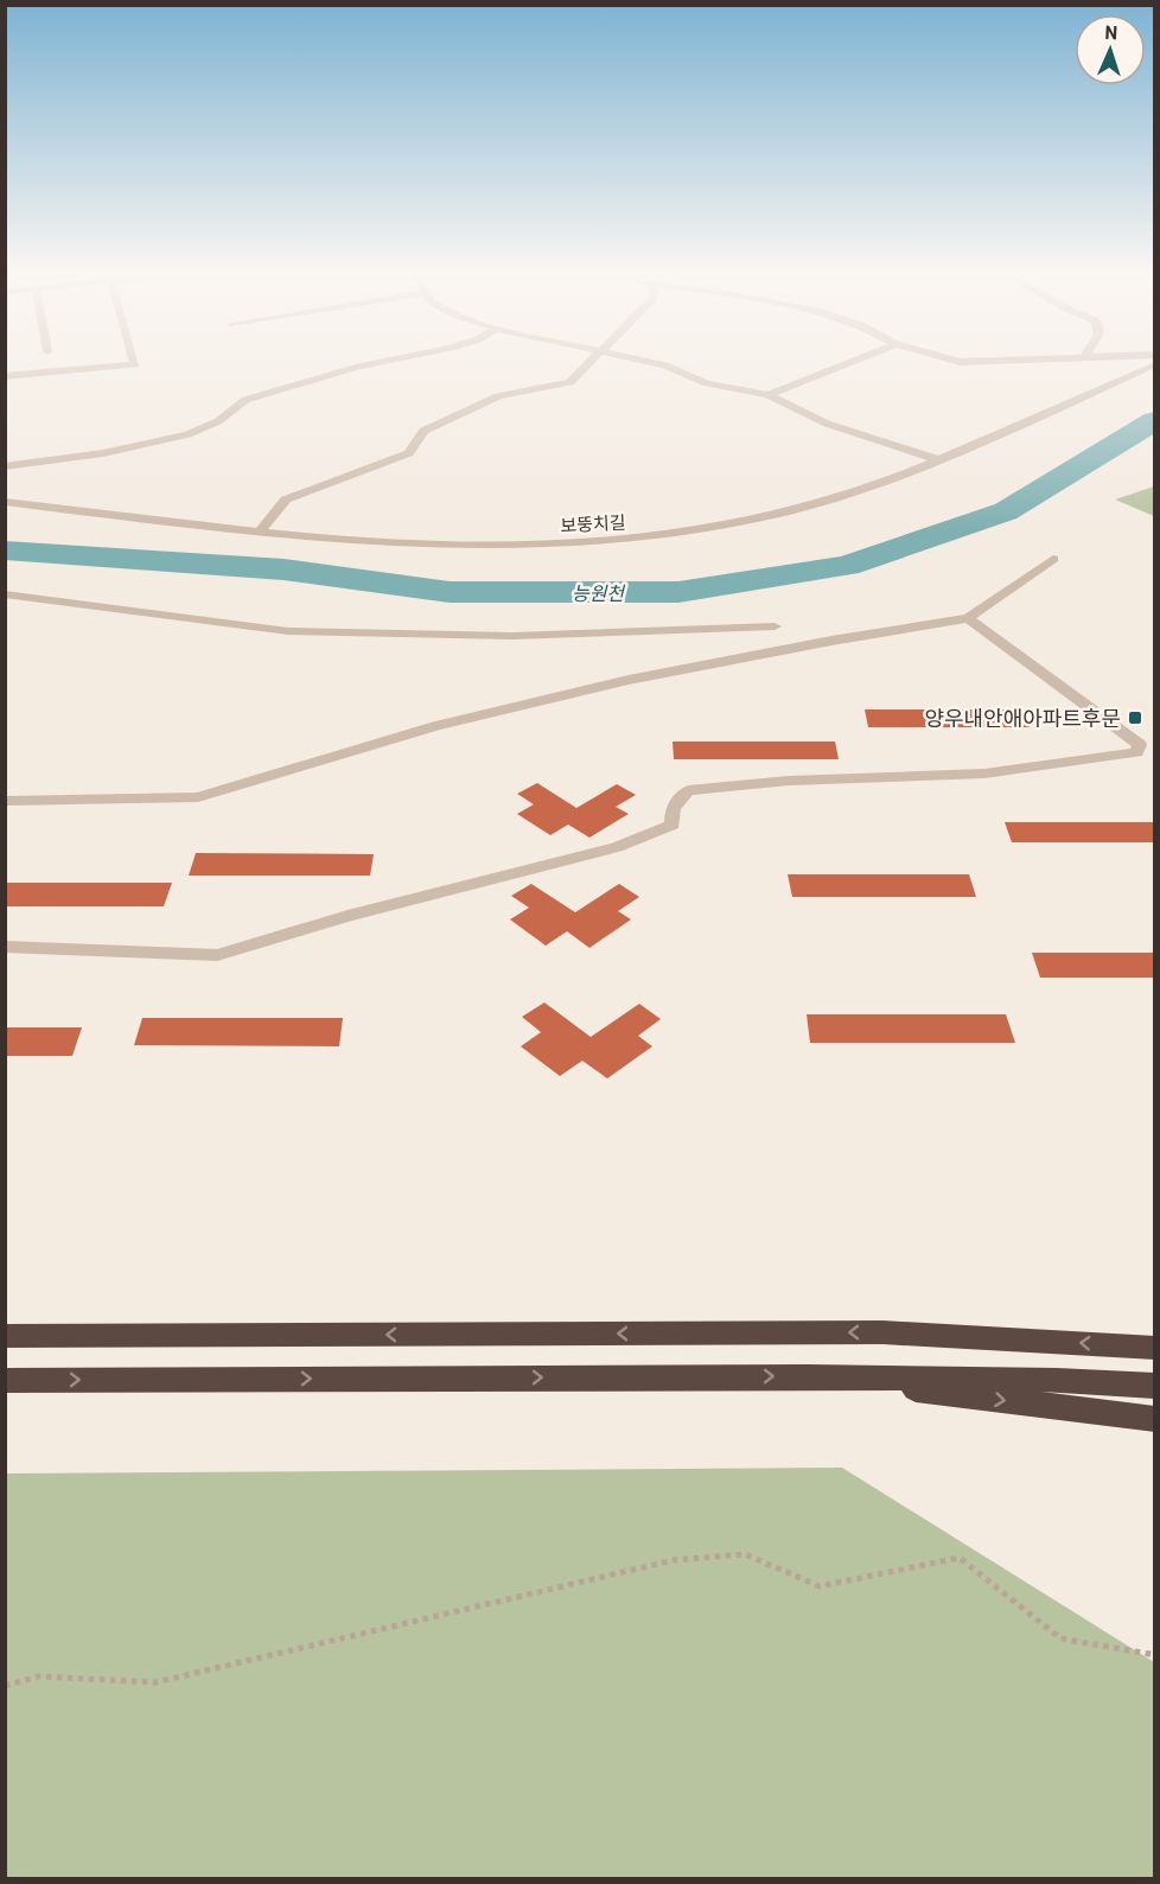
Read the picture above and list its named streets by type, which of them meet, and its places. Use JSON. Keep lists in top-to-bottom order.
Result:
{
  "streets": {
    "street": ["보뚱치길"]
  },
  "water": ["능원천"],
  "places": {
    "transit": ["양우내안애아파트후문"]
  },
  "north": "top"
}
